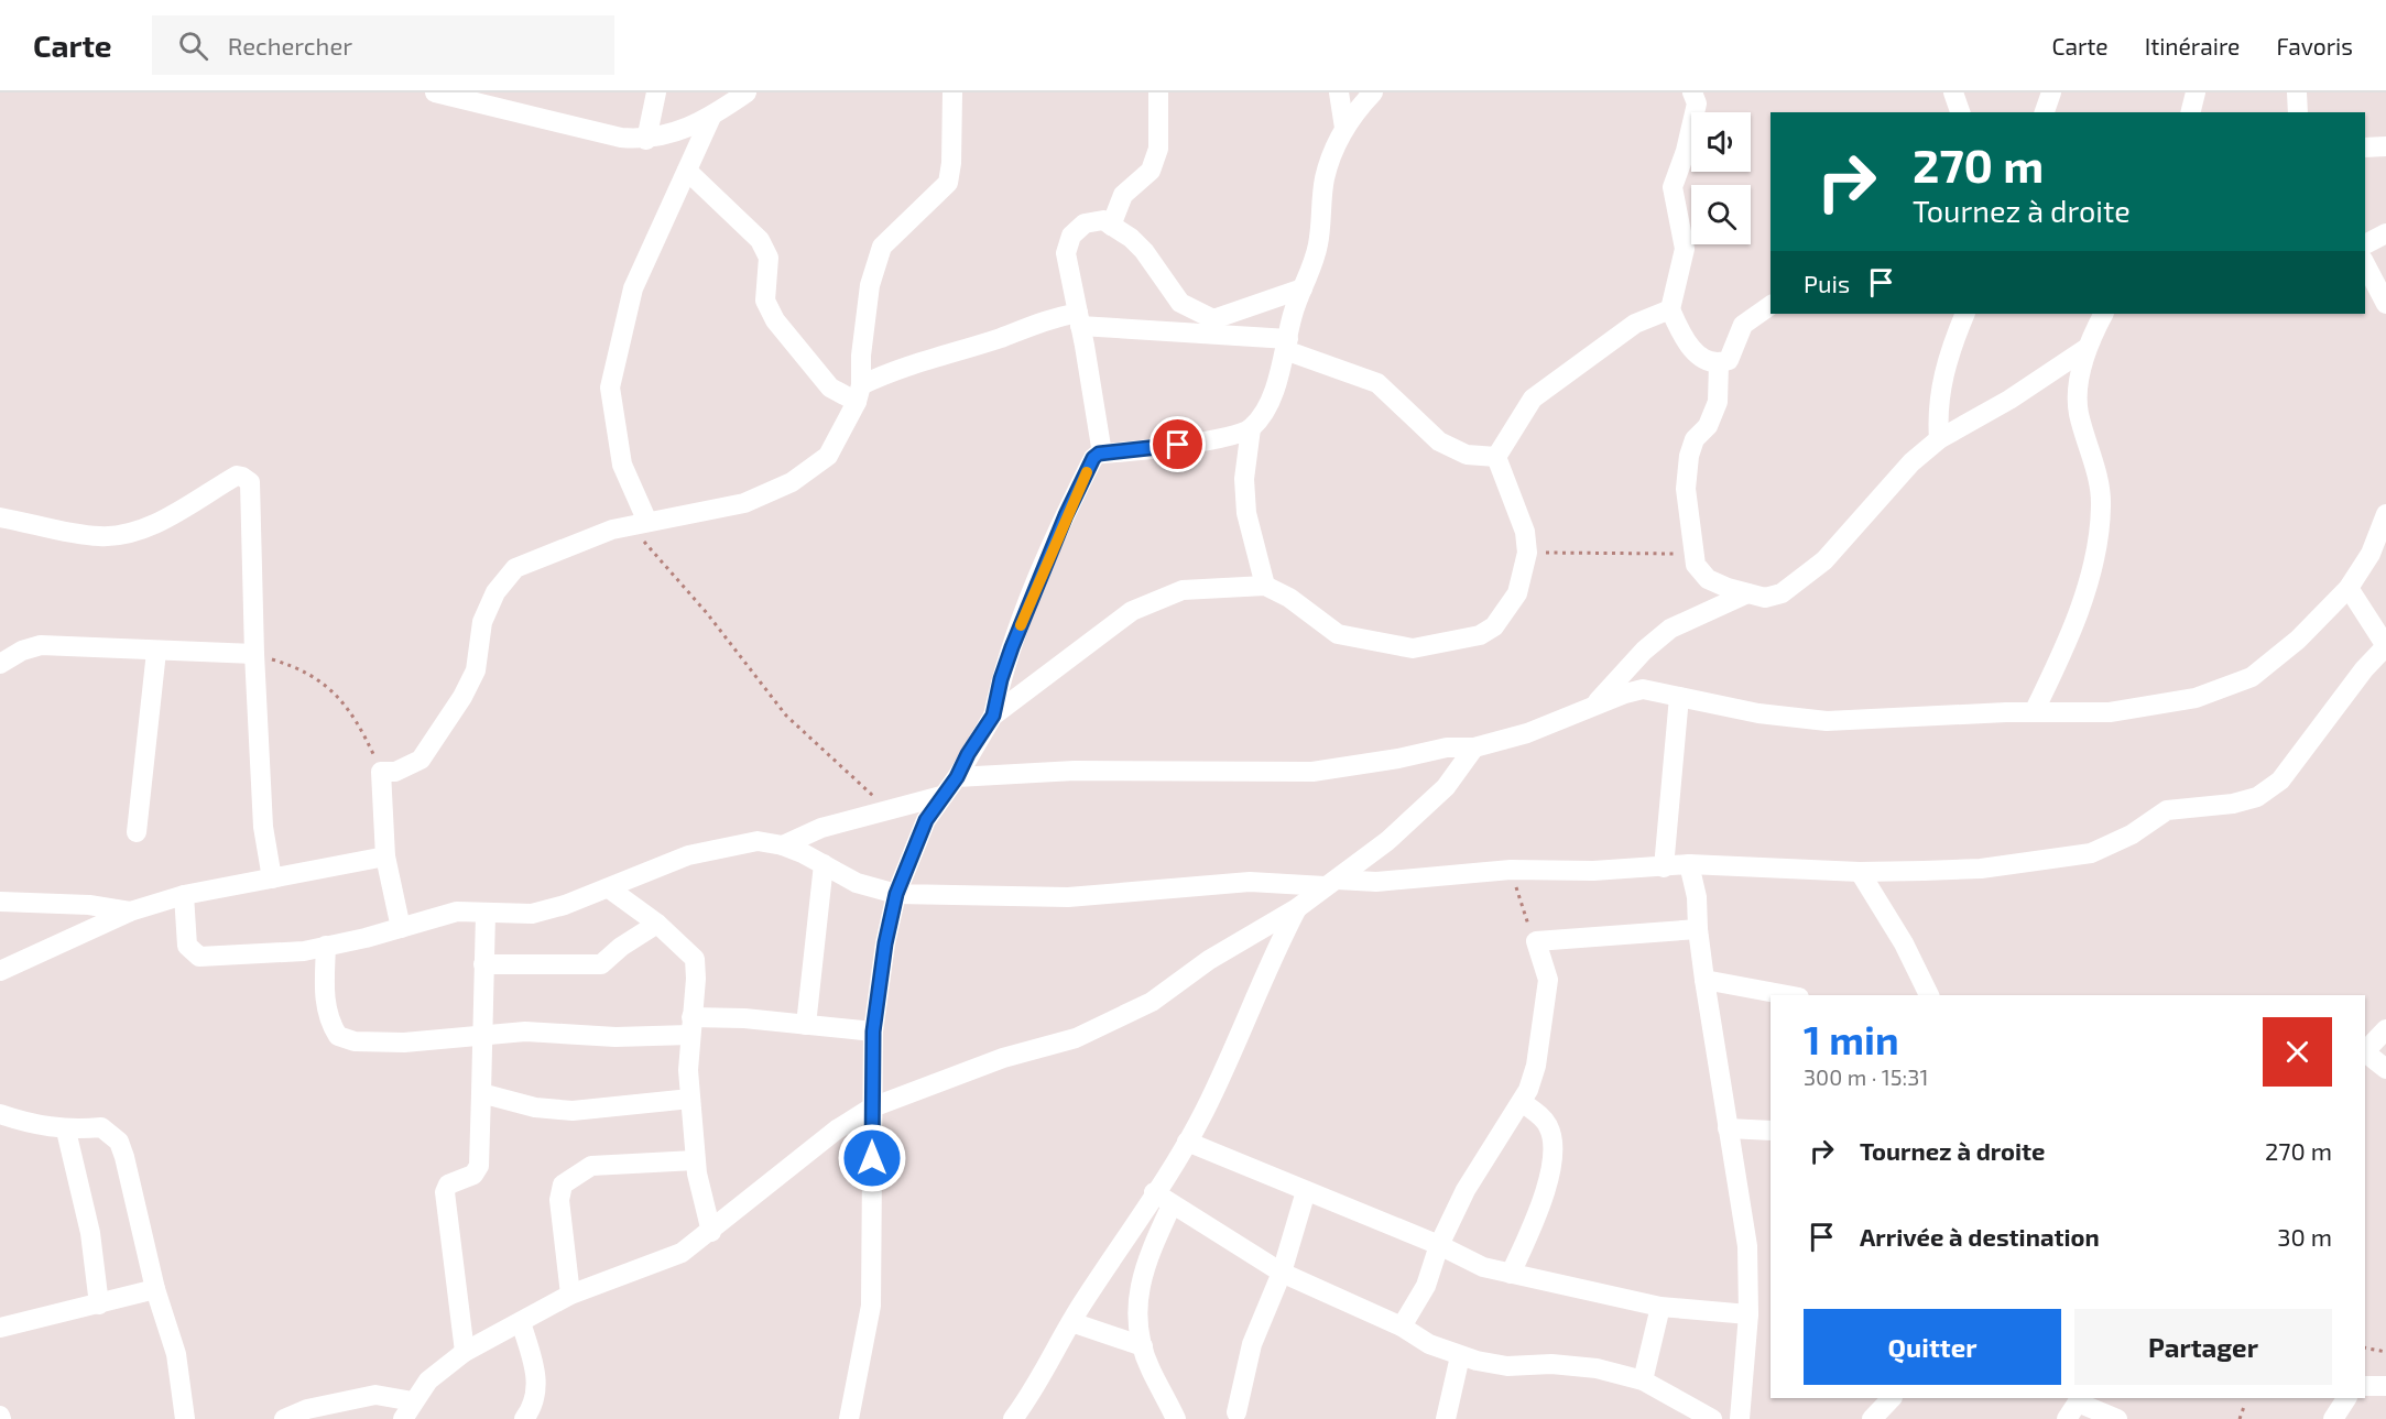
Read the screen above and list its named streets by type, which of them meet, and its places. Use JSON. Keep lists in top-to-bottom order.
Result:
{
  "page": {
    "header": "Carte",
    "search": "Rechercher",
    "nav": ["Carte", "Itinéraire", "Favoris"],
    "turn": ["270 m", "Tournez à droite"],
    "then": "Puis",
    "heading": ["1 min", "300 m · 15:31"],
    "list": [
      {
        "name": "Tournez à droite",
        "value": "270 m"
      },
      {
        "name": "Arrivée à destination",
        "value": "30 m"
      }
    ],
    "buttons": ["Quitter", "Partager"]
  }
}
